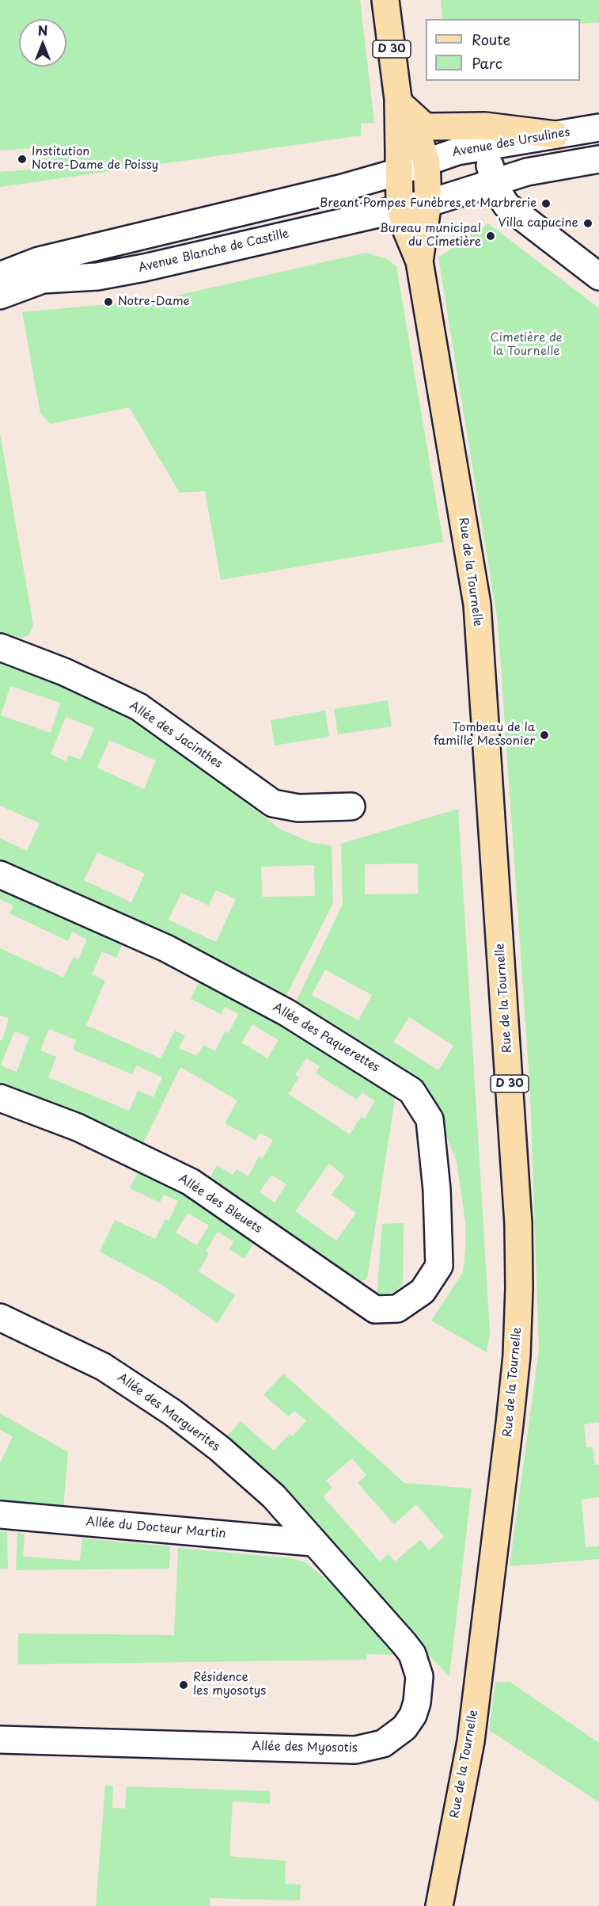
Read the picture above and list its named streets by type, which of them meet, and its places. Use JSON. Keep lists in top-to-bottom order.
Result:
{
  "streets": {
    "main road": ["D 30", "Rue de la Tournelle"],
    "street": [
      "Avenue des Ursulines",
      "Avenue Blanche de Castille",
      "Allée des Jacinthes",
      "Allée des Paquerettes",
      "Allée des Bleuets",
      "Allée des Marguerites",
      "Allée du Docteur Martin",
      "Allée des Myosotis"
    ]
  },
  "crossings": [
    ["Avenue des Ursulines", "Rue de la Tournelle"],
    ["Avenue Blanche de Castille", "Rue de la Tournelle"],
    ["Allée des Paquerettes", "Allée des Bleuets"],
    ["Allée des Marguerites", "Allée du Docteur Martin"],
    ["Allée des Marguerites", "Allée des Myosotis"],
    ["Allée du Docteur Martin", "Allée des Myosotis"]
  ],
  "parks": ["Cimetière de la Tournelle"],
  "places": [
    "Institution Notre-Dame de Poissy",
    "Breant Pompes Funèbres et Marbrerie",
    "Villa capucine",
    "Bureau municipal du Cimetière",
    "Notre-Dame",
    "Tombeau de la famille Messonier",
    "Résidence les myosotys"
  ],
  "legend": ["Route", "Parc"],
  "north": "top"
}
